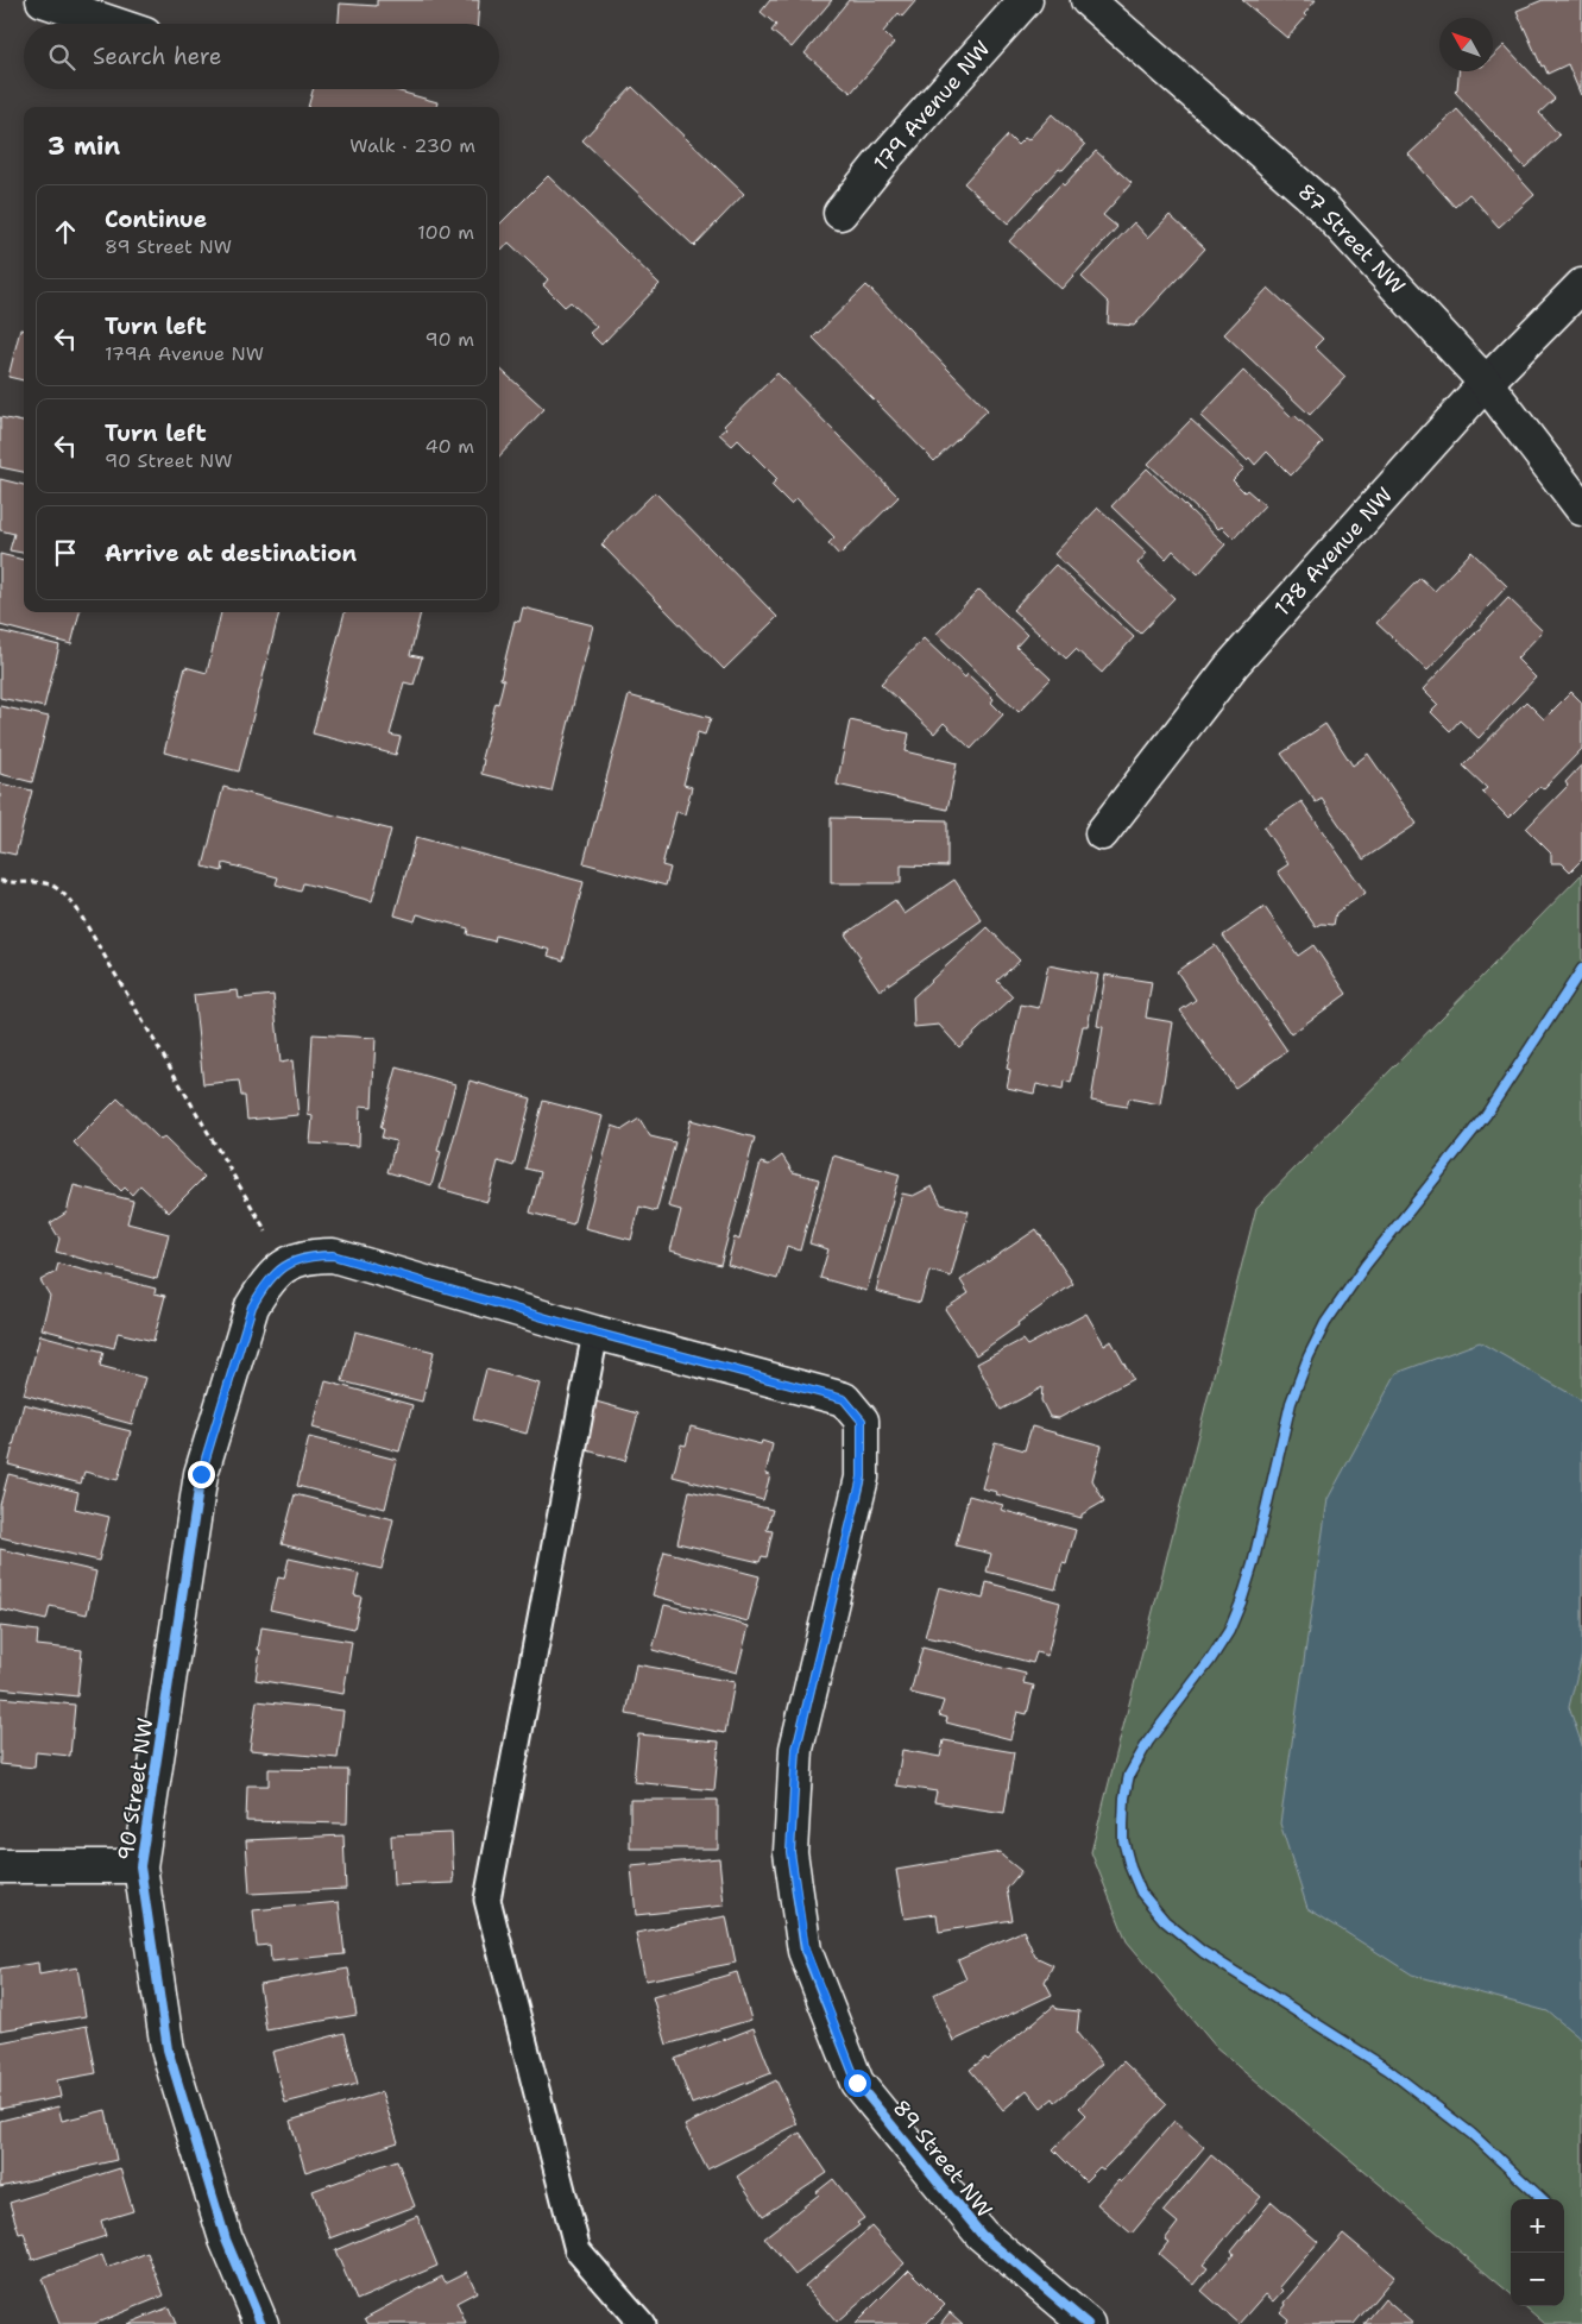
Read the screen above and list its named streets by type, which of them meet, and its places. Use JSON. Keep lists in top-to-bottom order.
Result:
{
  "streets": {
    "street": [
      "179 Avenue NW",
      "87 Street NW",
      "178 Avenue NW",
      "90 Street NW",
      "89 Street NW"
    ]
  },
  "crossings": [
    ["87 Street NW", "178 Avenue NW"]
  ],
  "north": "top left",
  "page": {
    "search": "Search here",
    "heading": ["3 min", "Walk · 230 m"],
    "list": [
      ["Continue", "89 Street NW", "100 m"],
      ["Turn left", "179A Avenue NW", "90 m"],
      ["Turn left", "90 Street NW", "40 m"],
      "Arrive at destination"
    ],
    "map_buttons": ["+", "−"]
  }
}
